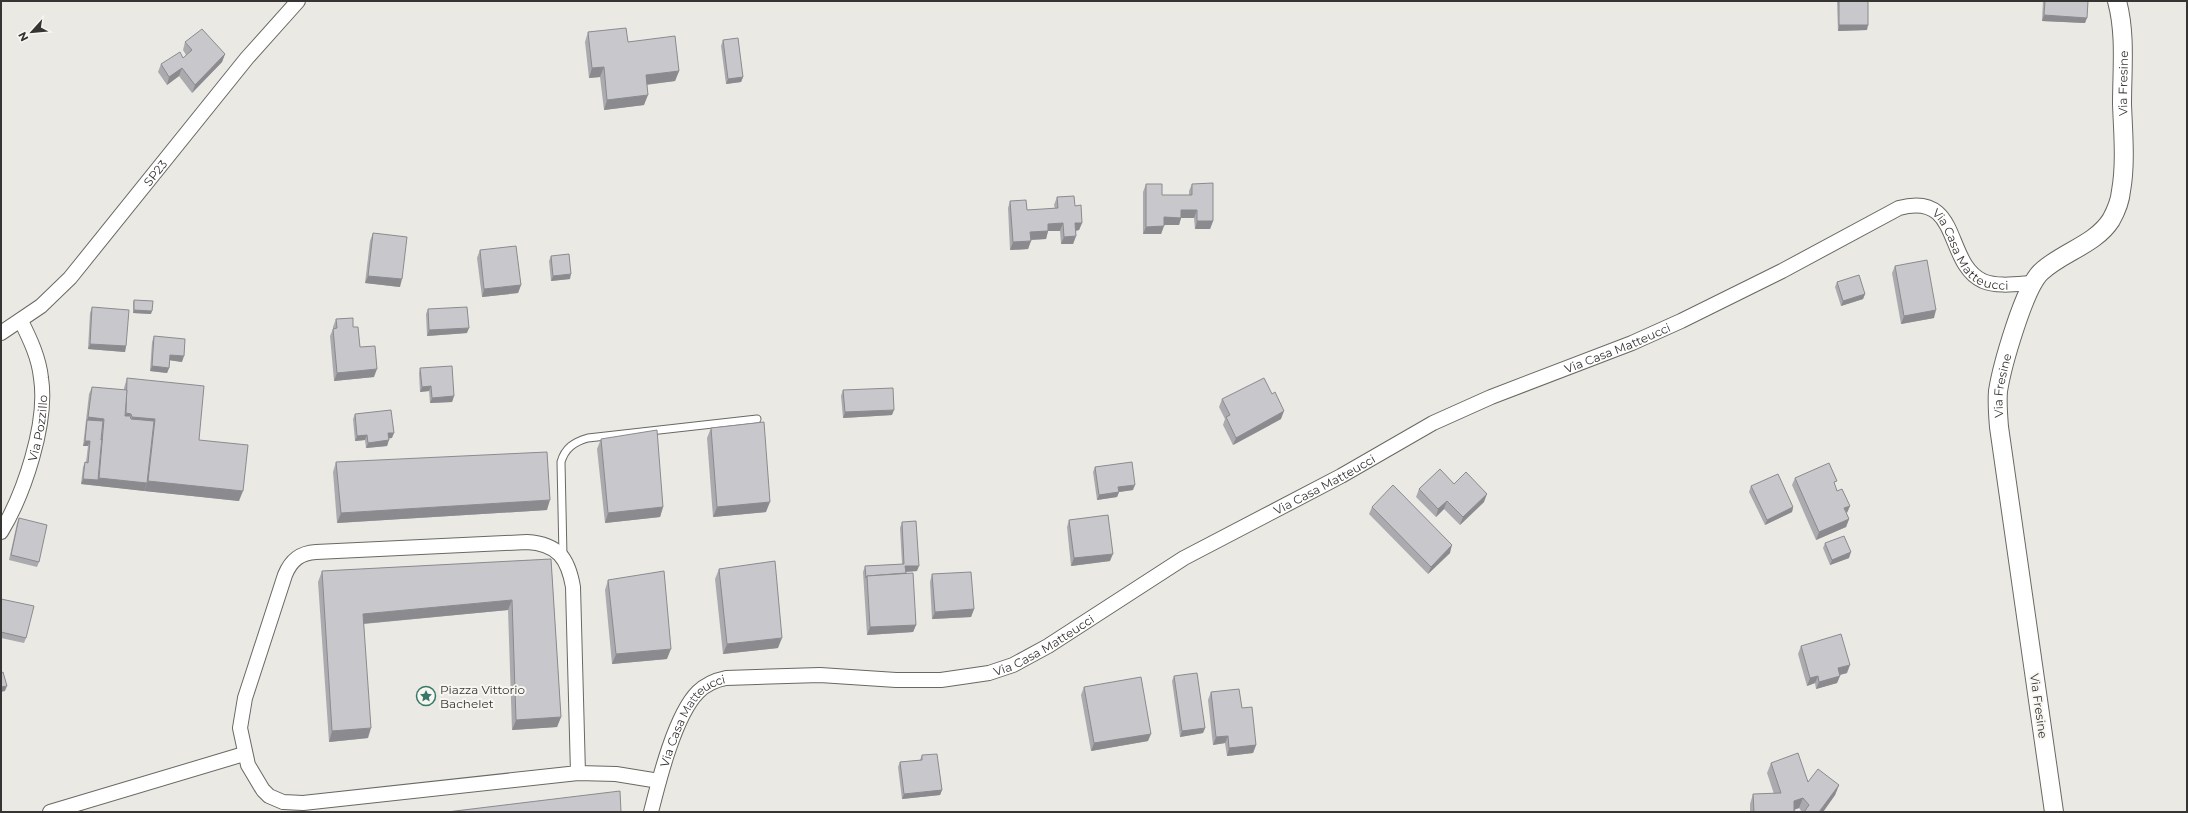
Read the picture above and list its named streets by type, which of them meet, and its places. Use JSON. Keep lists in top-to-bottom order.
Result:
{
  "streets": {
    "street": [
      "Via Fresine",
      "SP23",
      "Via Casa Matteucci",
      "Via Pozzillo"
    ]
  },
  "crossings": [
    ["Via Fresine", "Via Casa Matteucci"],
    ["SP23", "Via Pozzillo"]
  ],
  "places": {
    "place": ["Piazza Vittorio Bachelet"]
  },
  "north": "bottom left"
}
